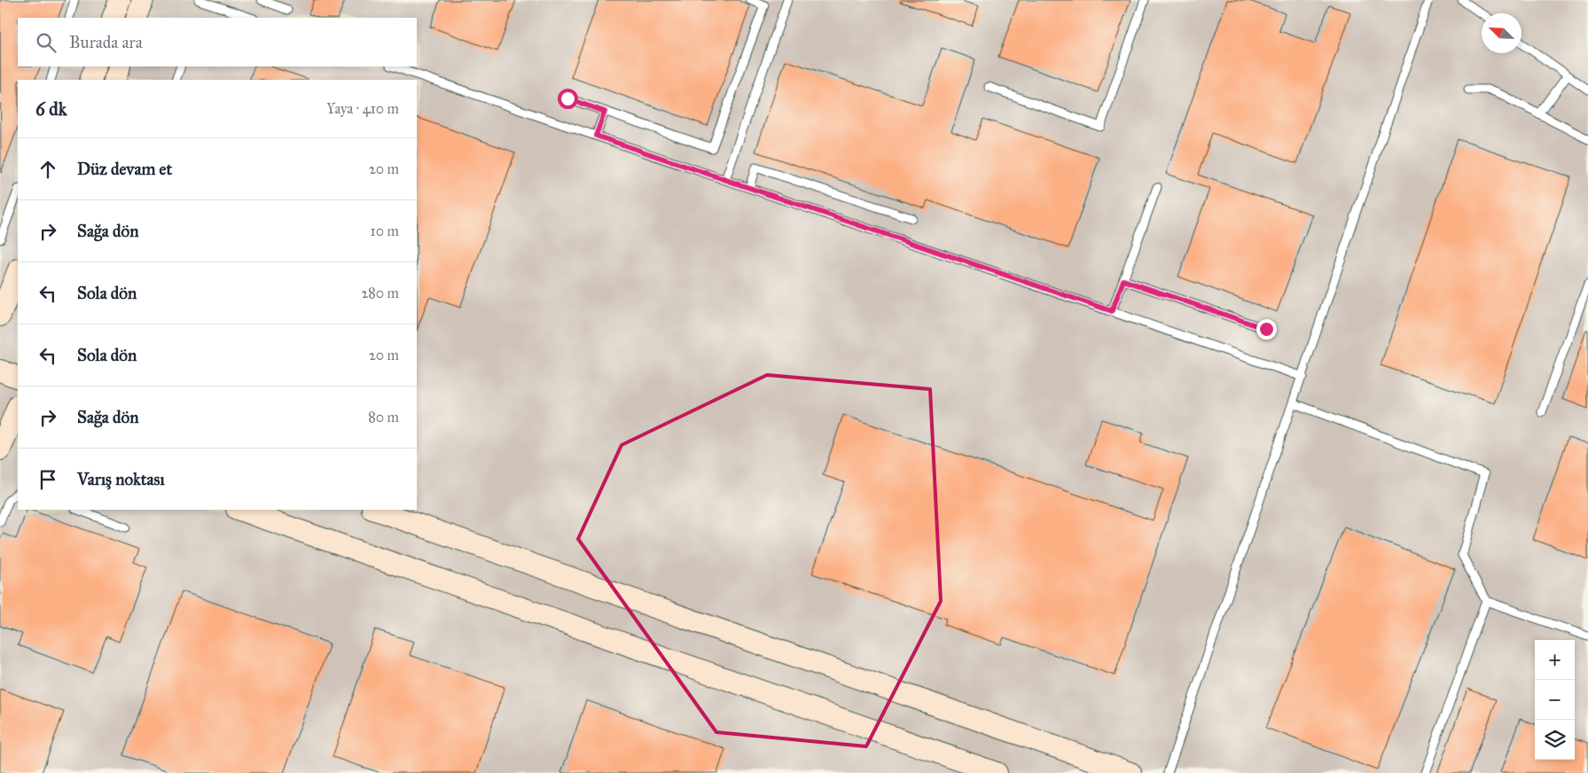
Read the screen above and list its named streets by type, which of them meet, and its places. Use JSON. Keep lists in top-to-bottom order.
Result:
{
  "north": "top left",
  "page": {
    "search": "Burada ara",
    "heading": ["6 dk", "Yaya · 410 m"],
    "list": [
      ["Düz devam et", "20 m"],
      ["Sağa dön", "10 m"],
      ["Sola dön", "280 m"],
      ["Sola dön", "20 m"],
      ["Sağa dön", "80 m"],
      "Varış noktası"
    ],
    "map_buttons": ["+", "−"]
  }
}
